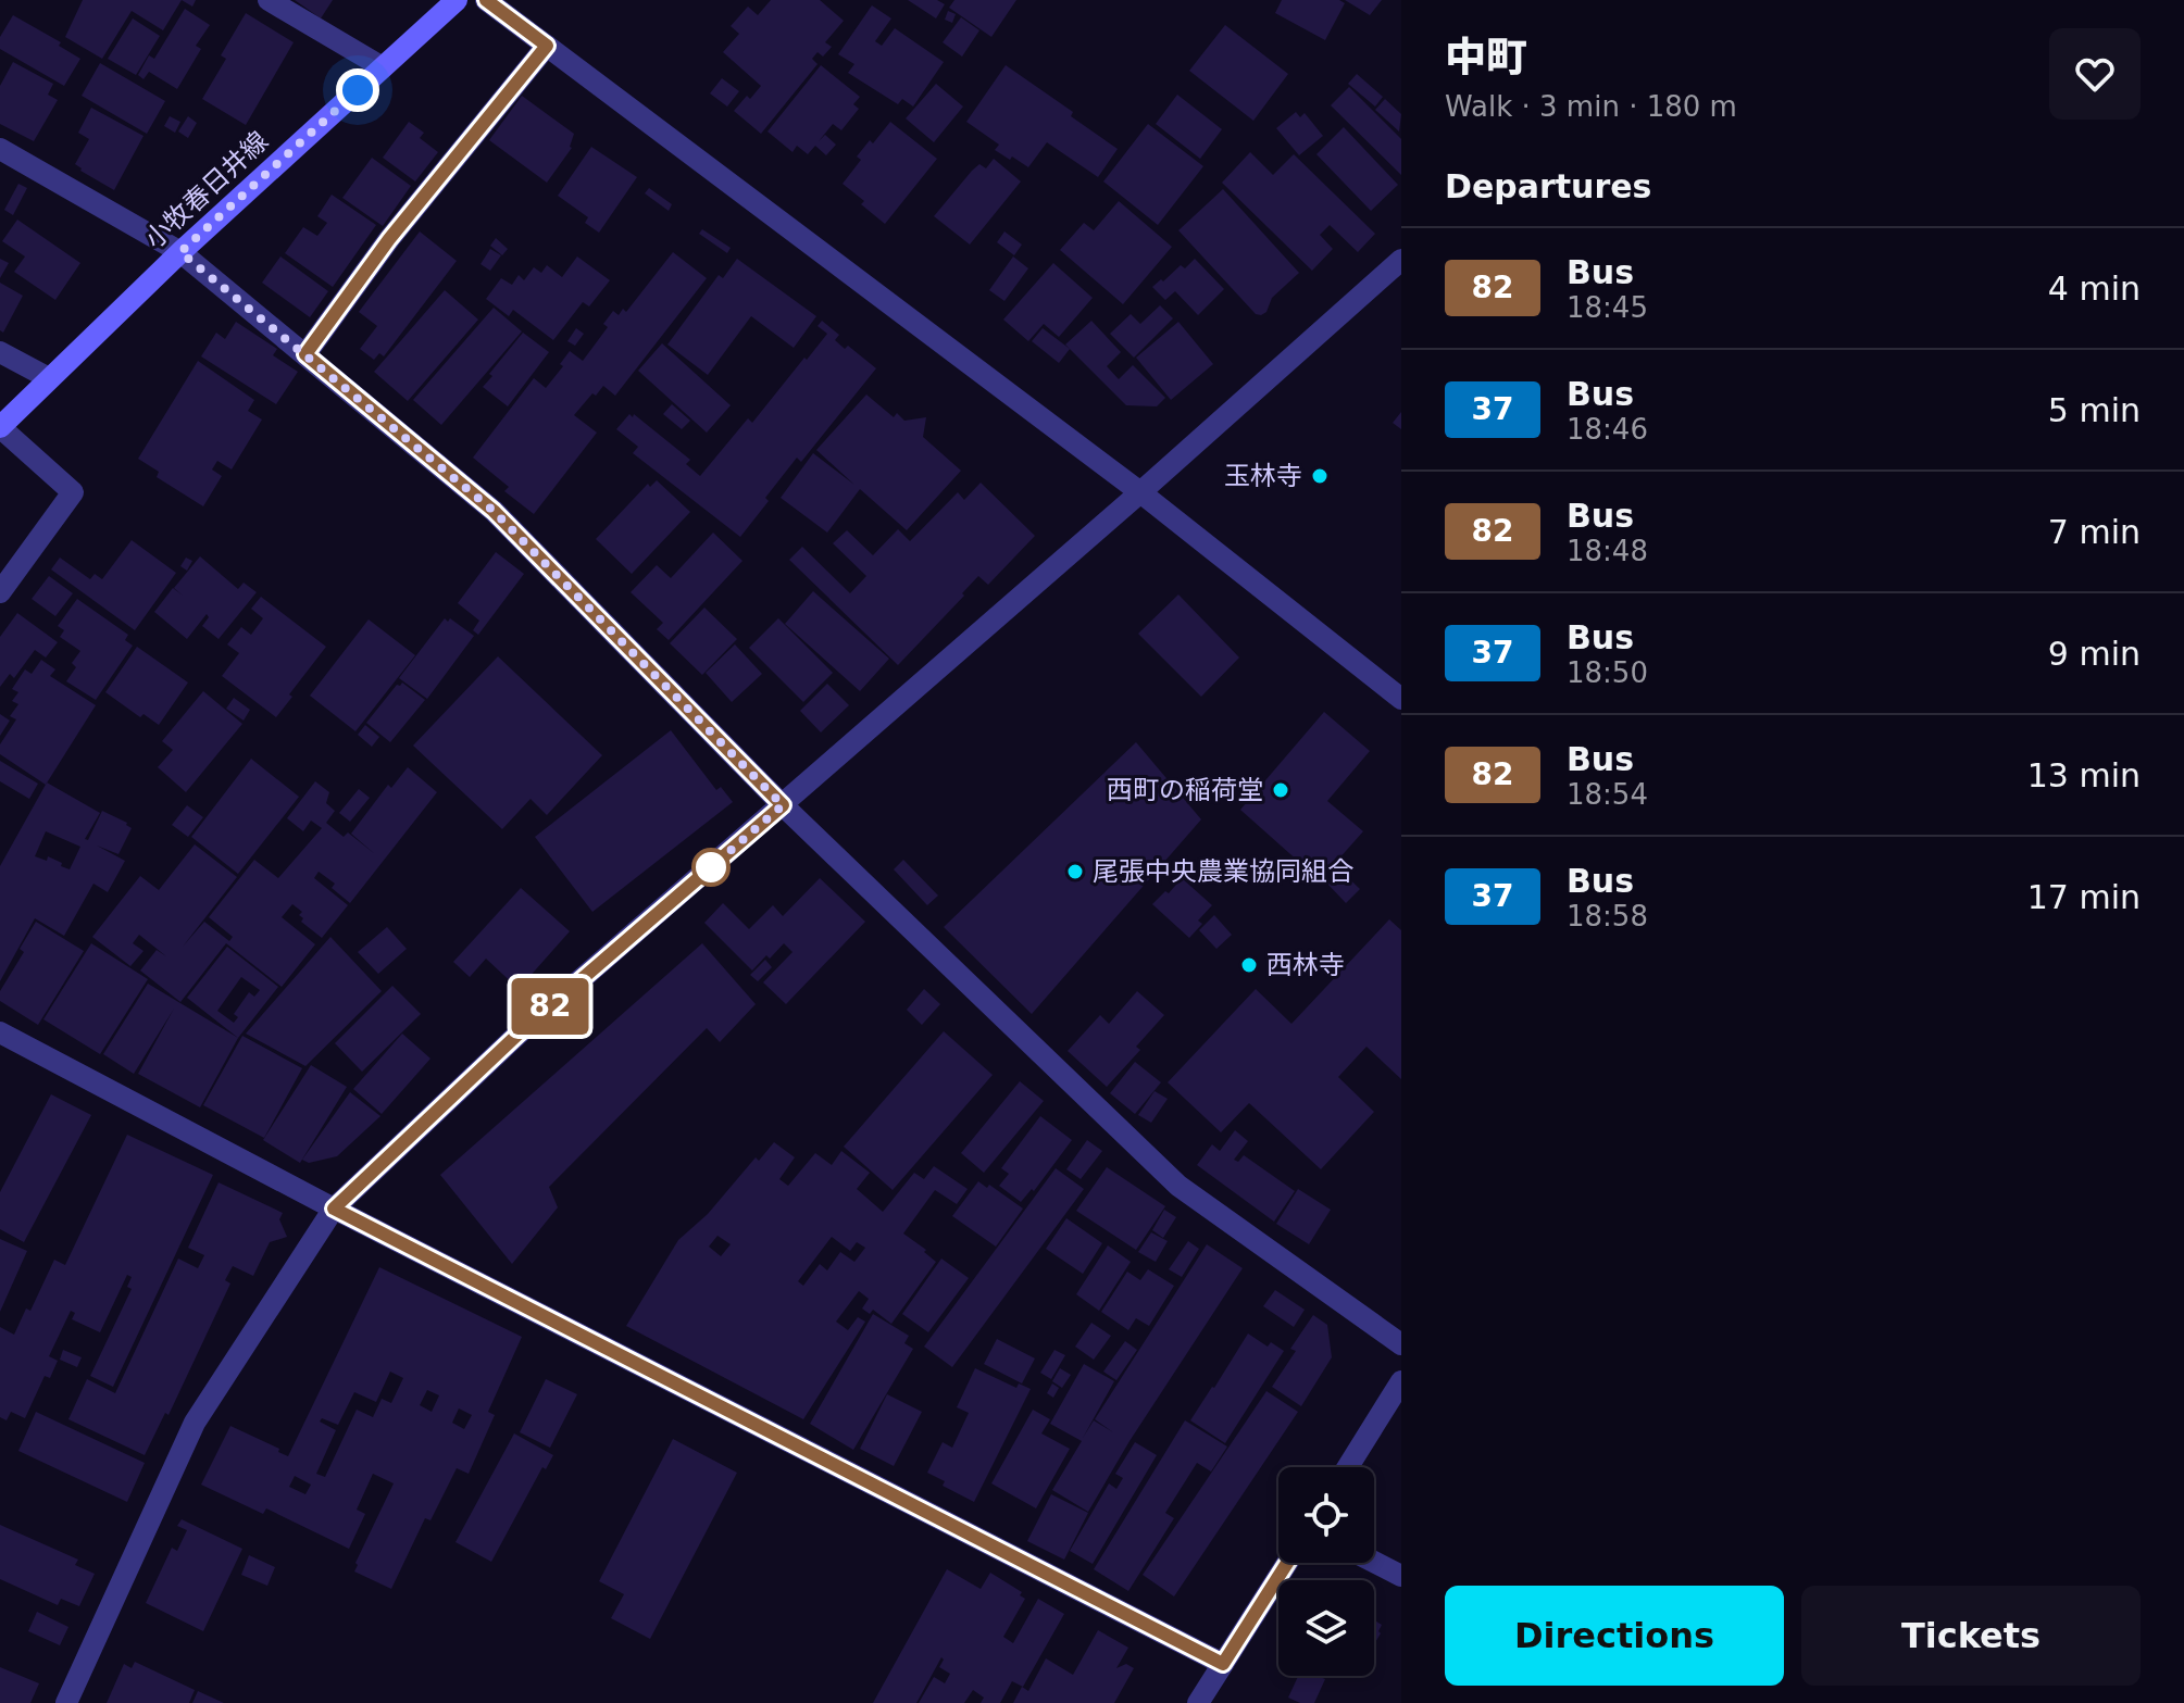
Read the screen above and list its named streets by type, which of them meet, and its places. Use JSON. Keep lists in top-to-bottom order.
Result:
{
  "streets": {
    "main road": ["小牧春日井線"]
  },
  "places": [
    "玉林寺",
    "西町の稲荷堂",
    "尾張中央農業協同組合",
    "西林寺"
  ],
  "lines": ["bus line 82"],
  "page": {
    "on_map": "82",
    "heading": [
      ["中町", "Walk · 3 min · 180 m"],
      "Departures"
    ],
    "list": [
      {
        "mark": "82",
        "name": "Bus",
        "note": "18:45",
        "value": "4 min"
      },
      {
        "mark": "37",
        "name": "Bus",
        "note": "18:46",
        "value": "5 min"
      },
      {
        "mark": "82",
        "name": "Bus",
        "note": "18:48",
        "value": "7 min"
      },
      {
        "mark": "37",
        "name": "Bus",
        "note": "18:50",
        "value": "9 min"
      },
      {
        "mark": "82",
        "name": "Bus",
        "note": "18:54",
        "value": "13 min"
      },
      {
        "mark": "37",
        "name": "Bus",
        "note": "18:58",
        "value": "17 min"
      }
    ],
    "buttons": ["Directions", "Tickets"]
  }
}
